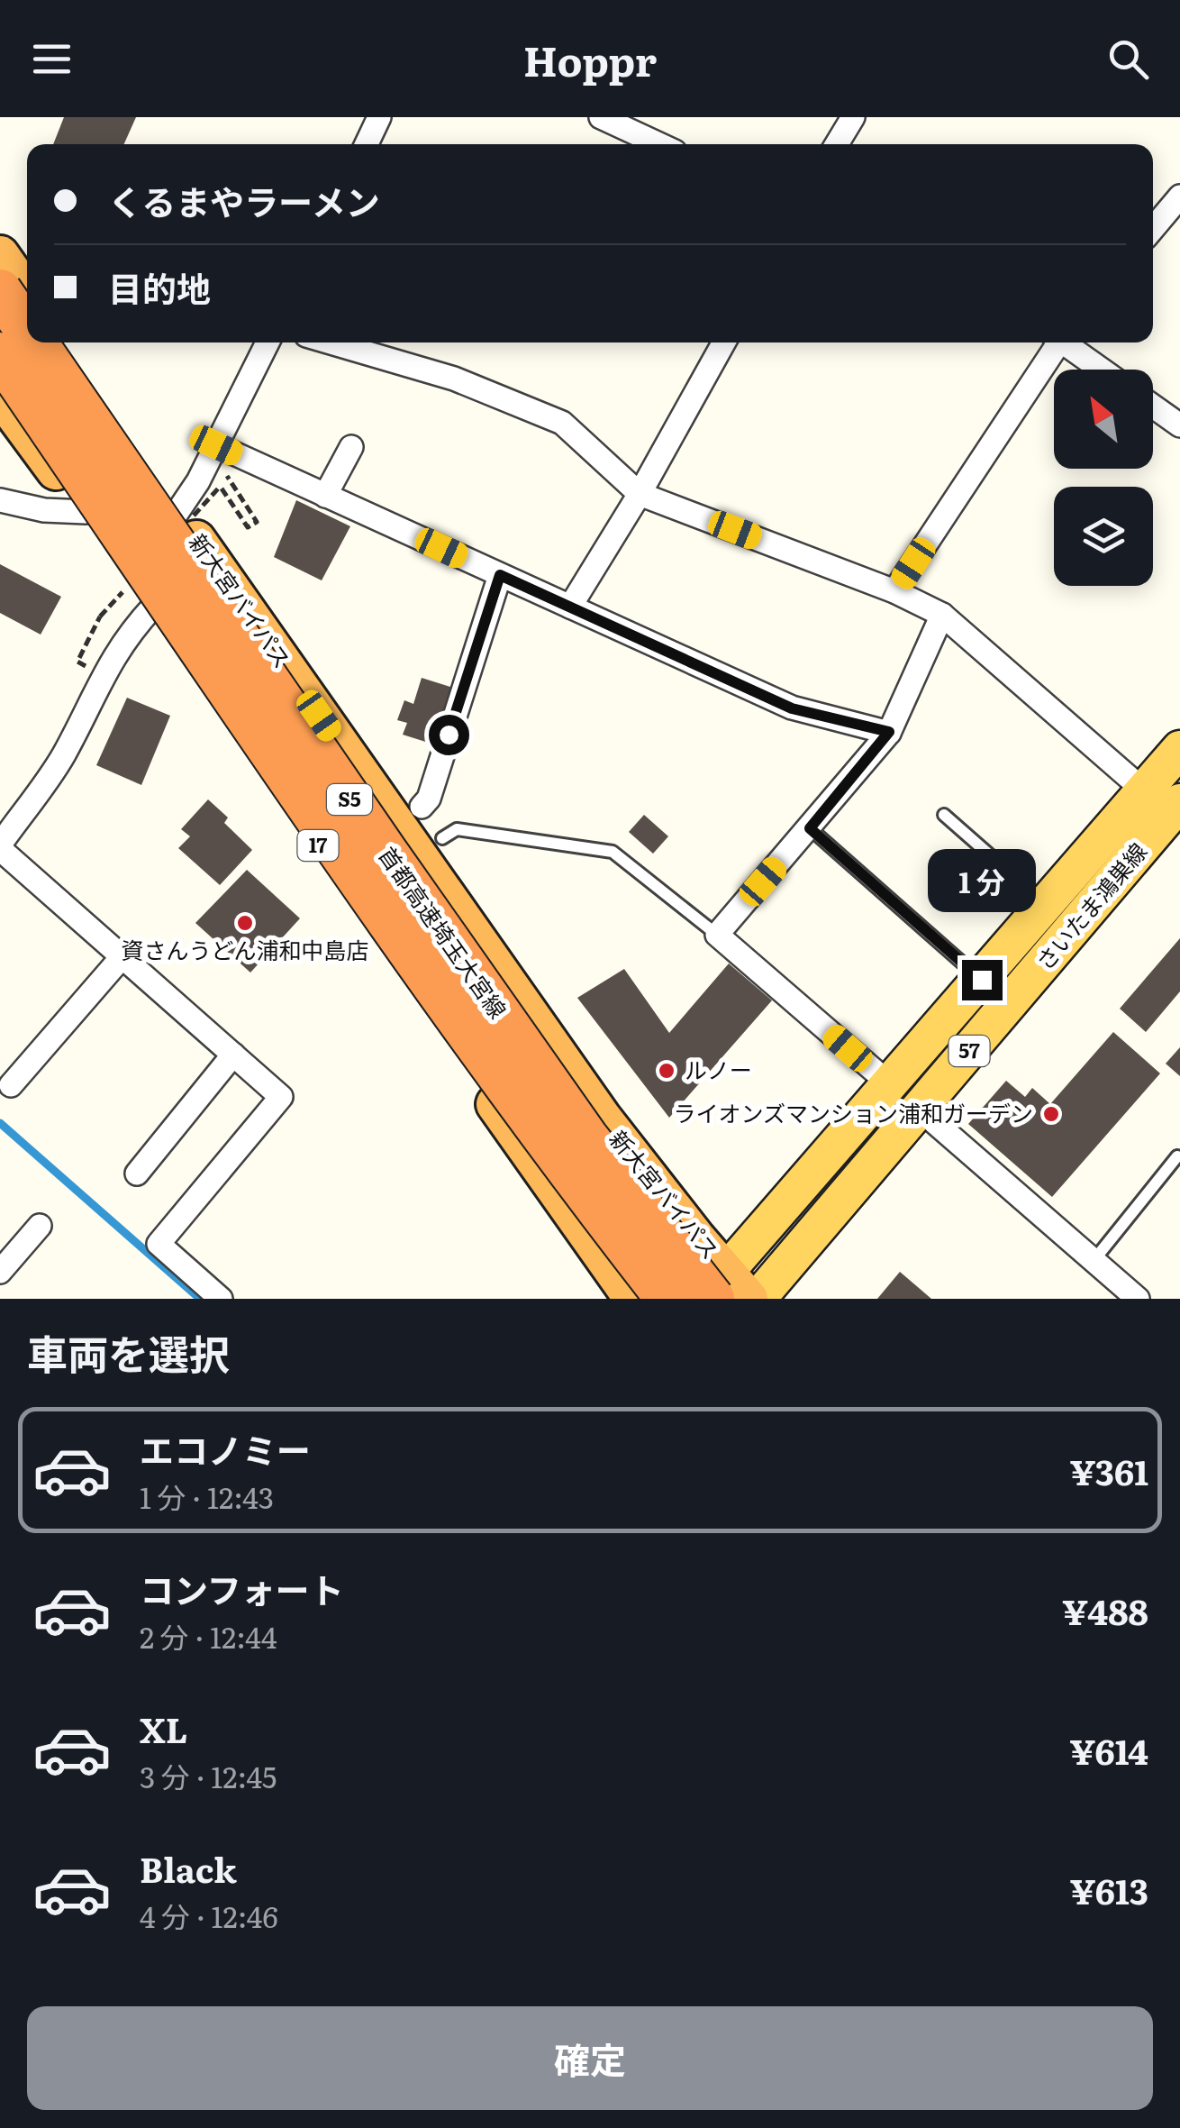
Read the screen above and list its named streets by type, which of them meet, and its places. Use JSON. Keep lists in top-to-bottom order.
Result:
{
  "streets": {
    "highway": [
      "新大宮バイパス",
      "S5",
      "17",
      "首都高速埼玉大宮線"
    ],
    "main road": ["さいたま鴻巣線", "57"]
  },
  "crossings": [
    ["新大宮バイパス", "さいたま鴻巣線"],
    ["新大宮バイパス", "首都高速埼玉大宮線"],
    ["さいたま鴻巣線", "首都高速埼玉大宮線"]
  ],
  "places": ["資さんうどん浦和中島店", "ルノー", "ライオンズマンション浦和ガーデン"],
  "north": "top left",
  "page": {
    "header": "Hoppr",
    "banner": ["くるまやラーメン", "目的地"],
    "bubble": "1 分",
    "heading": "車両を選択",
    "list": [
      {
        "name": "エコノミー",
        "note": "1 分 · 12:43",
        "value": "¥361"
      },
      {
        "name": "コンフォート",
        "note": "2 分 · 12:44",
        "value": "¥488"
      },
      {
        "name": "XL",
        "note": "3 分 · 12:45",
        "value": "¥614"
      },
      {
        "name": "Black",
        "note": "4 分 · 12:46",
        "value": "¥613"
      }
    ],
    "buttons": "確定"
  }
}
